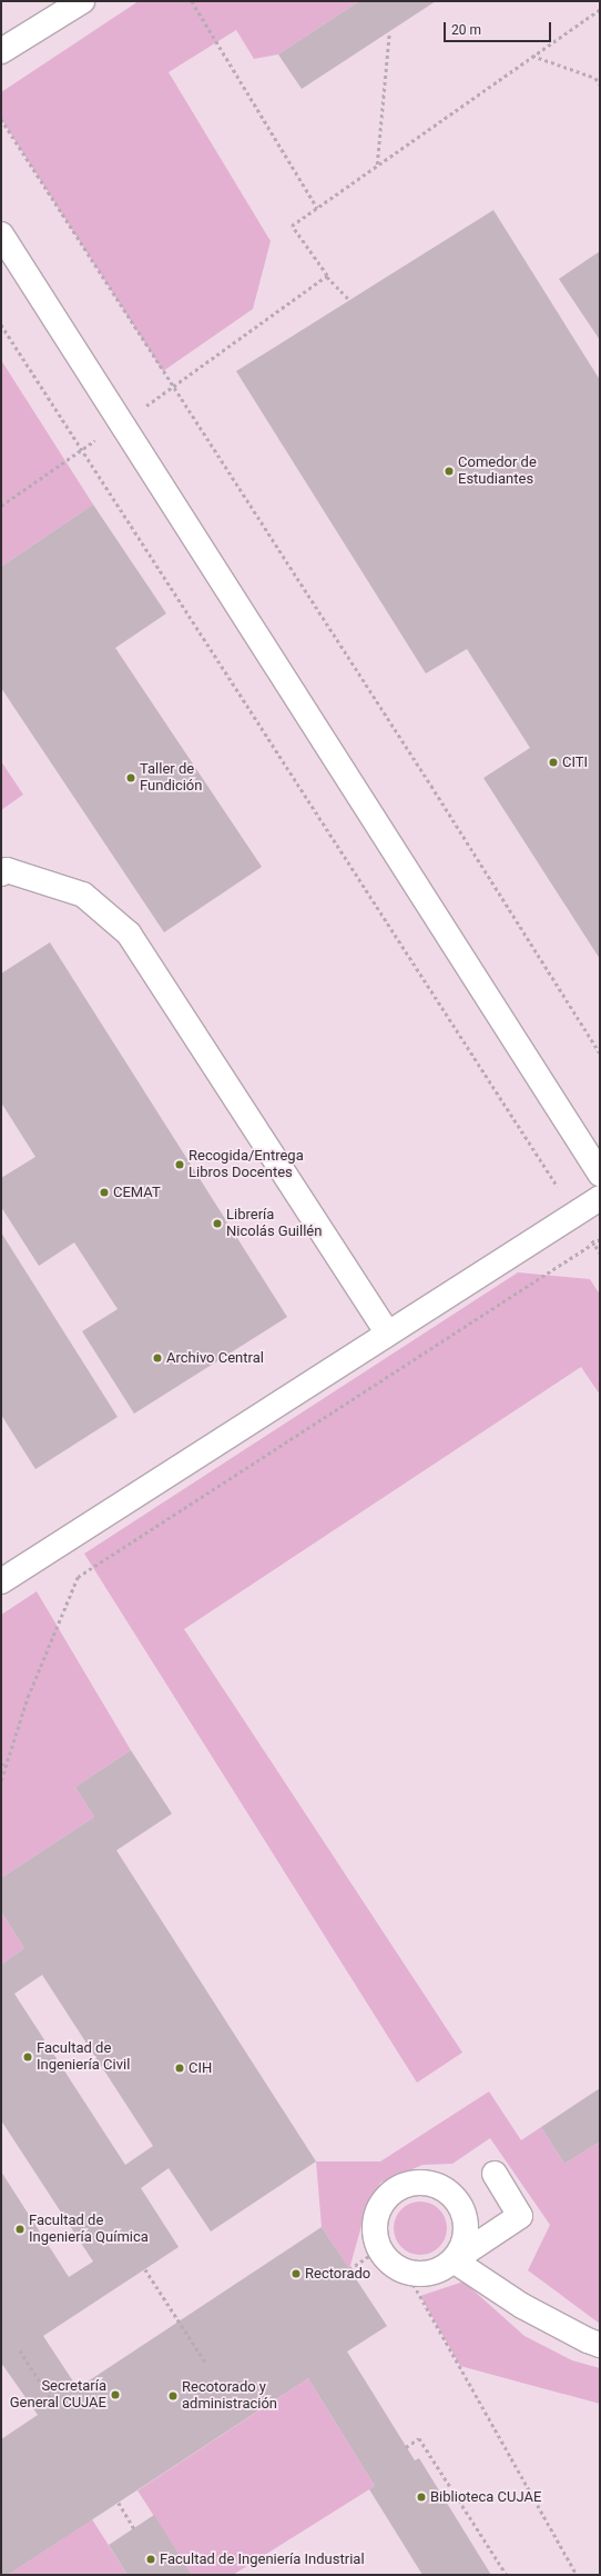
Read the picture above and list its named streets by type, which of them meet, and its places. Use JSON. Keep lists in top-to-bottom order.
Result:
{
  "places": [
    "Comedor de Estudiantes",
    "CITI",
    "Taller de Fundición",
    "Recogida/Entrega Libros Docentes",
    "CEMAT",
    "Librería Nicolás Guillén",
    "Archivo Central",
    "Facultad de Ingeniería Civil",
    "CIH",
    "Facultad de Ingeniería Química",
    "Rectorado",
    "Secretaría General CUJAE",
    "Recotorado y administración",
    "Biblioteca CUJAE",
    "Facultad de Ingeniería Industrial"
  ],
  "scale_bar": "20 m"
}
